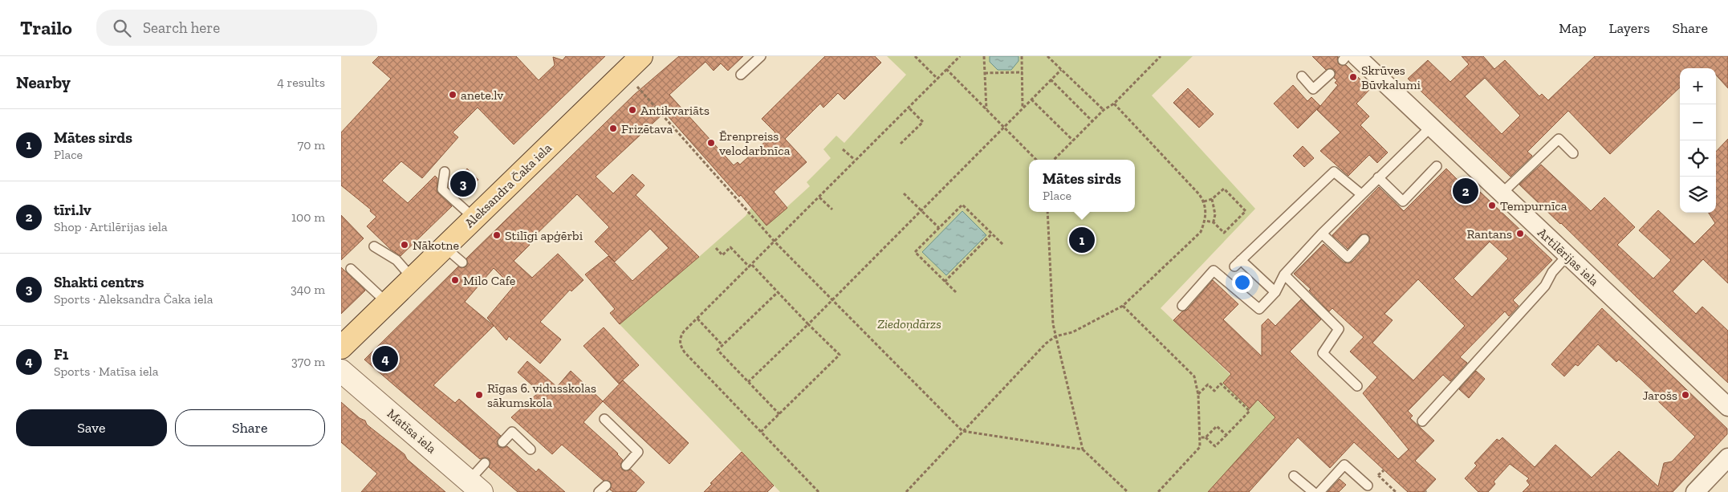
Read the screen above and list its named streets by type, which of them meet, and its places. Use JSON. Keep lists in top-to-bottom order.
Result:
{
  "streets": {
    "main road": ["Aleksandra Čaka iela"],
    "street": ["Artilērijas iela", "Matīsa iela"]
  },
  "parks": ["Ziedoņdārzs"],
  "places": [
    "Skrūves Būvkalumi",
    "anete.lv",
    "Antikvariāts",
    "Frizētava",
    "Ērenpreiss velodarbnīca",
    "Tempurnīca",
    "Rantans",
    "Stilīgi apģērbi",
    "Nākotne",
    "Milo Cafe",
    "Rīgas 6. vidusskolas sākumskola",
    "Jarošs"
  ],
  "page": {
    "header": "Trailo",
    "search": "Search here",
    "nav": ["Map", "Layers", "Share"],
    "heading": ["Nearby", "4 results"],
    "map_buttons": ["+", "−"],
    "list": [
      {
        "mark": "1",
        "name": "Mātes sirds",
        "note": "Place",
        "value": "70 m"
      },
      {
        "mark": "2",
        "name": "tīri.lv",
        "note": "Shop · Artilērijas iela",
        "value": "100 m"
      },
      {
        "mark": "3",
        "name": "Shakti centrs",
        "note": "Sports · Aleksandra Čaka iela",
        "value": "340 m"
      },
      {
        "mark": "4",
        "name": "F1",
        "note": "Sports · Matīsa iela",
        "value": "370 m"
      }
    ],
    "popup": ["Mātes sirds", "Place"],
    "pins": [
      "3",
      "2",
      "1",
      "4"
    ],
    "buttons": ["Save", "Share"]
  }
}
